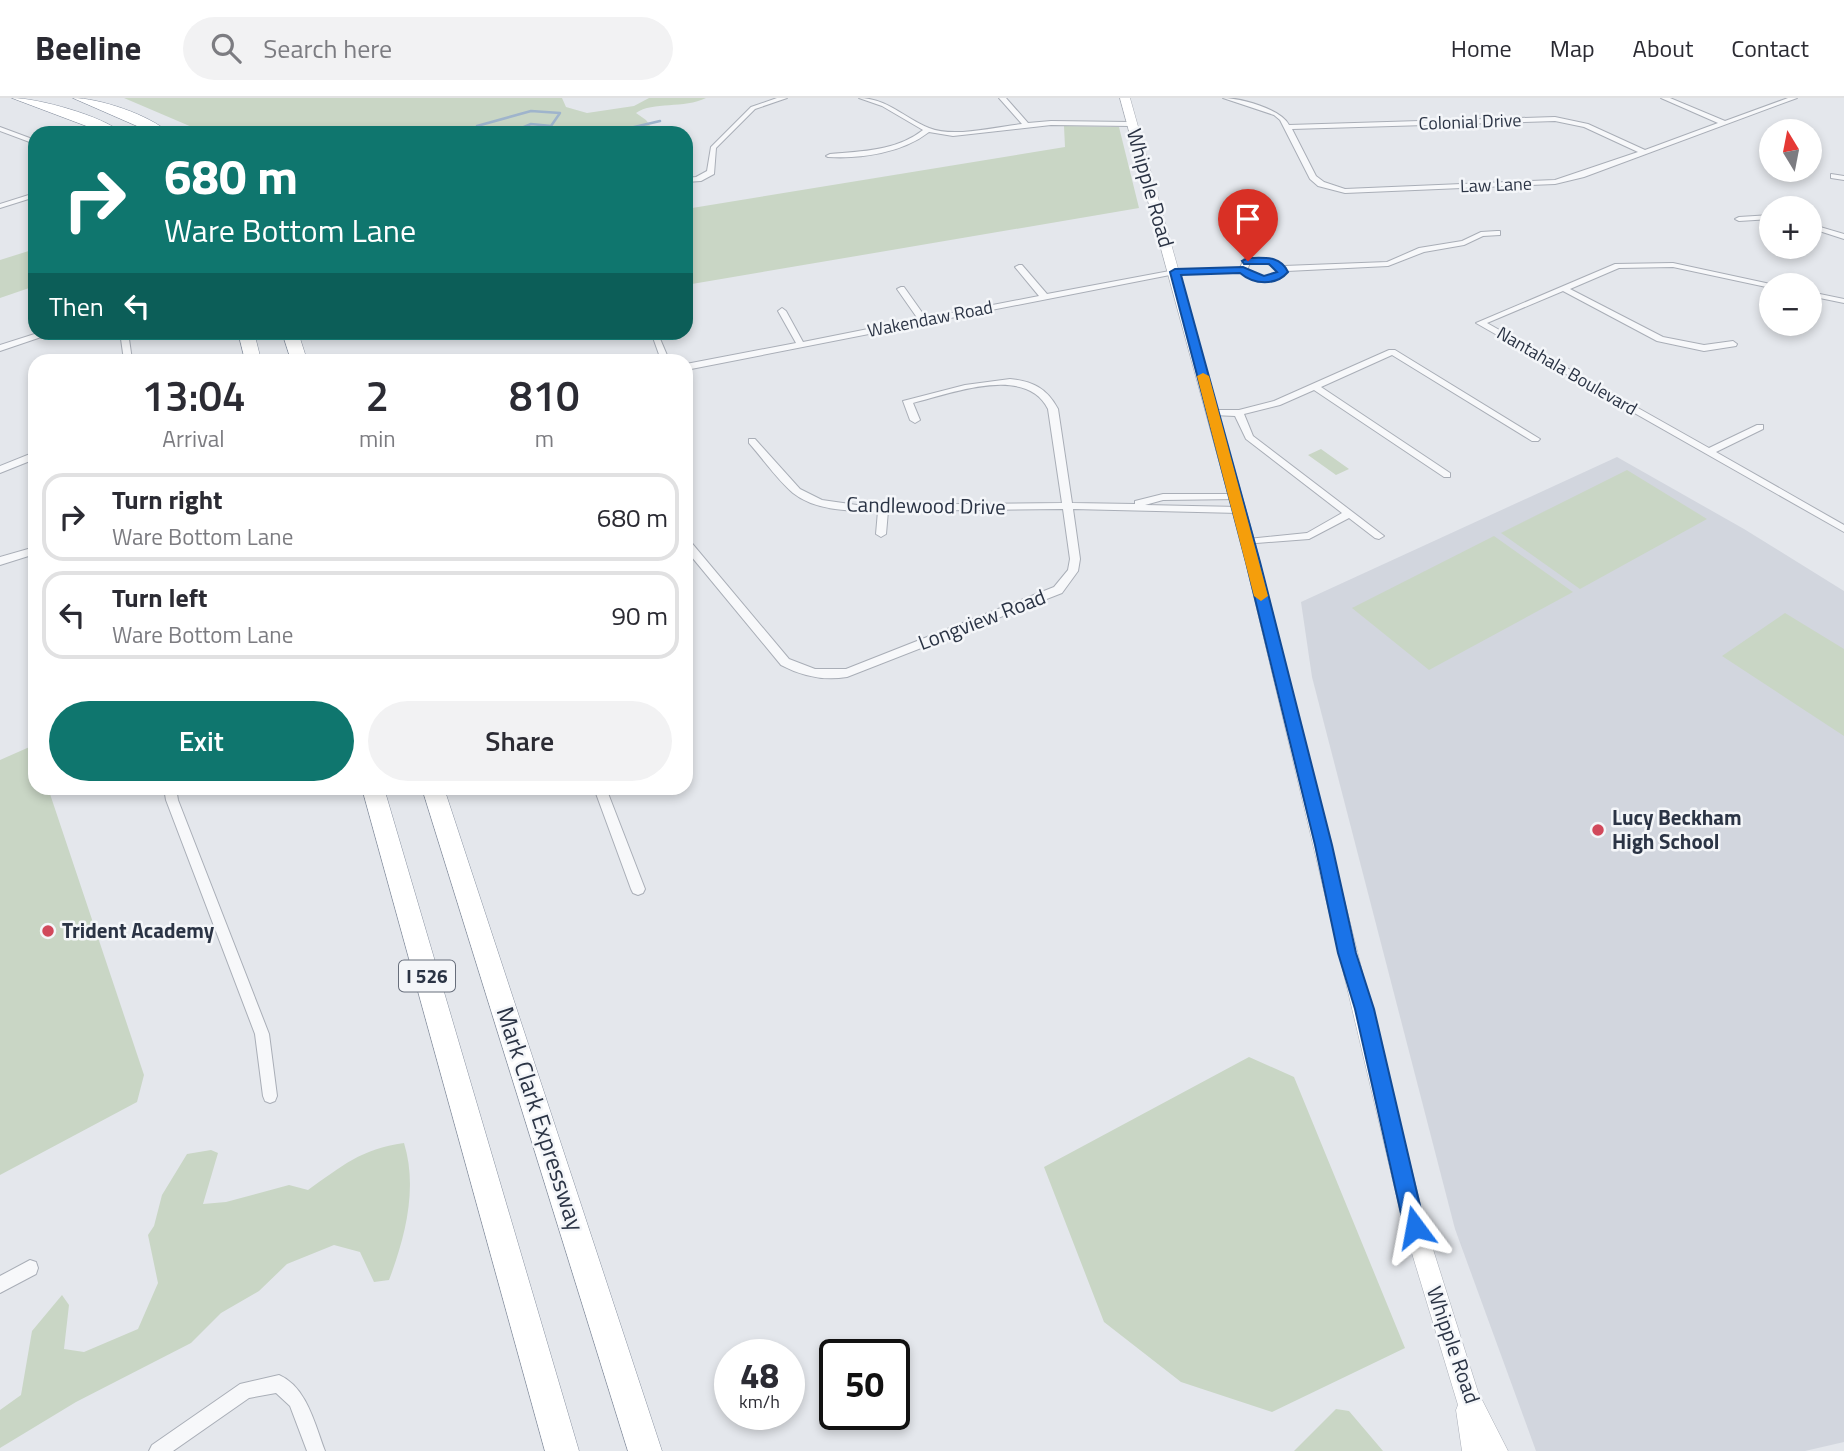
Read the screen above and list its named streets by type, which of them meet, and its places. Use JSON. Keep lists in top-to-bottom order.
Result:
{
  "streets": {
    "highway": ["I 526", "Mark Clark Expressway"],
    "main road": ["Whipple Road"],
    "street": [
      "Colonial Drive",
      "Law Lane",
      "Wakendaw Road",
      "Nantahala Boulevard",
      "Candlewood Drive",
      "Longview Road"
    ]
  },
  "crossings": [
    ["Colonial Drive", "Law Lane"],
    ["Whipple Road", "Wakendaw Road"],
    ["Whipple Road", "Candlewood Drive"],
    ["Candlewood Drive", "Longview Road"]
  ],
  "places": ["Lucy Beckham High School", "Trident Academy"],
  "north": "top",
  "page": {
    "header": "Beeline",
    "search": "Search here",
    "nav": [
      "Home",
      "Map",
      "About",
      "Contact"
    ],
    "map_buttons": ["+", "−"],
    "turn": ["680 m", "Ware Bottom Lane"],
    "then": "Then",
    "eta": [
      "13:04",
      "Arrival",
      "2",
      "min",
      "810",
      "m"
    ],
    "list": [
      {
        "name": "Turn right",
        "note": "Ware Bottom Lane",
        "value": "680 m"
      },
      {
        "name": "Turn left",
        "note": "Ware Bottom Lane",
        "value": "90 m"
      }
    ],
    "buttons": ["Exit", "Share"],
    "speed": "48 km/h",
    "limit": "50"
  }
}
